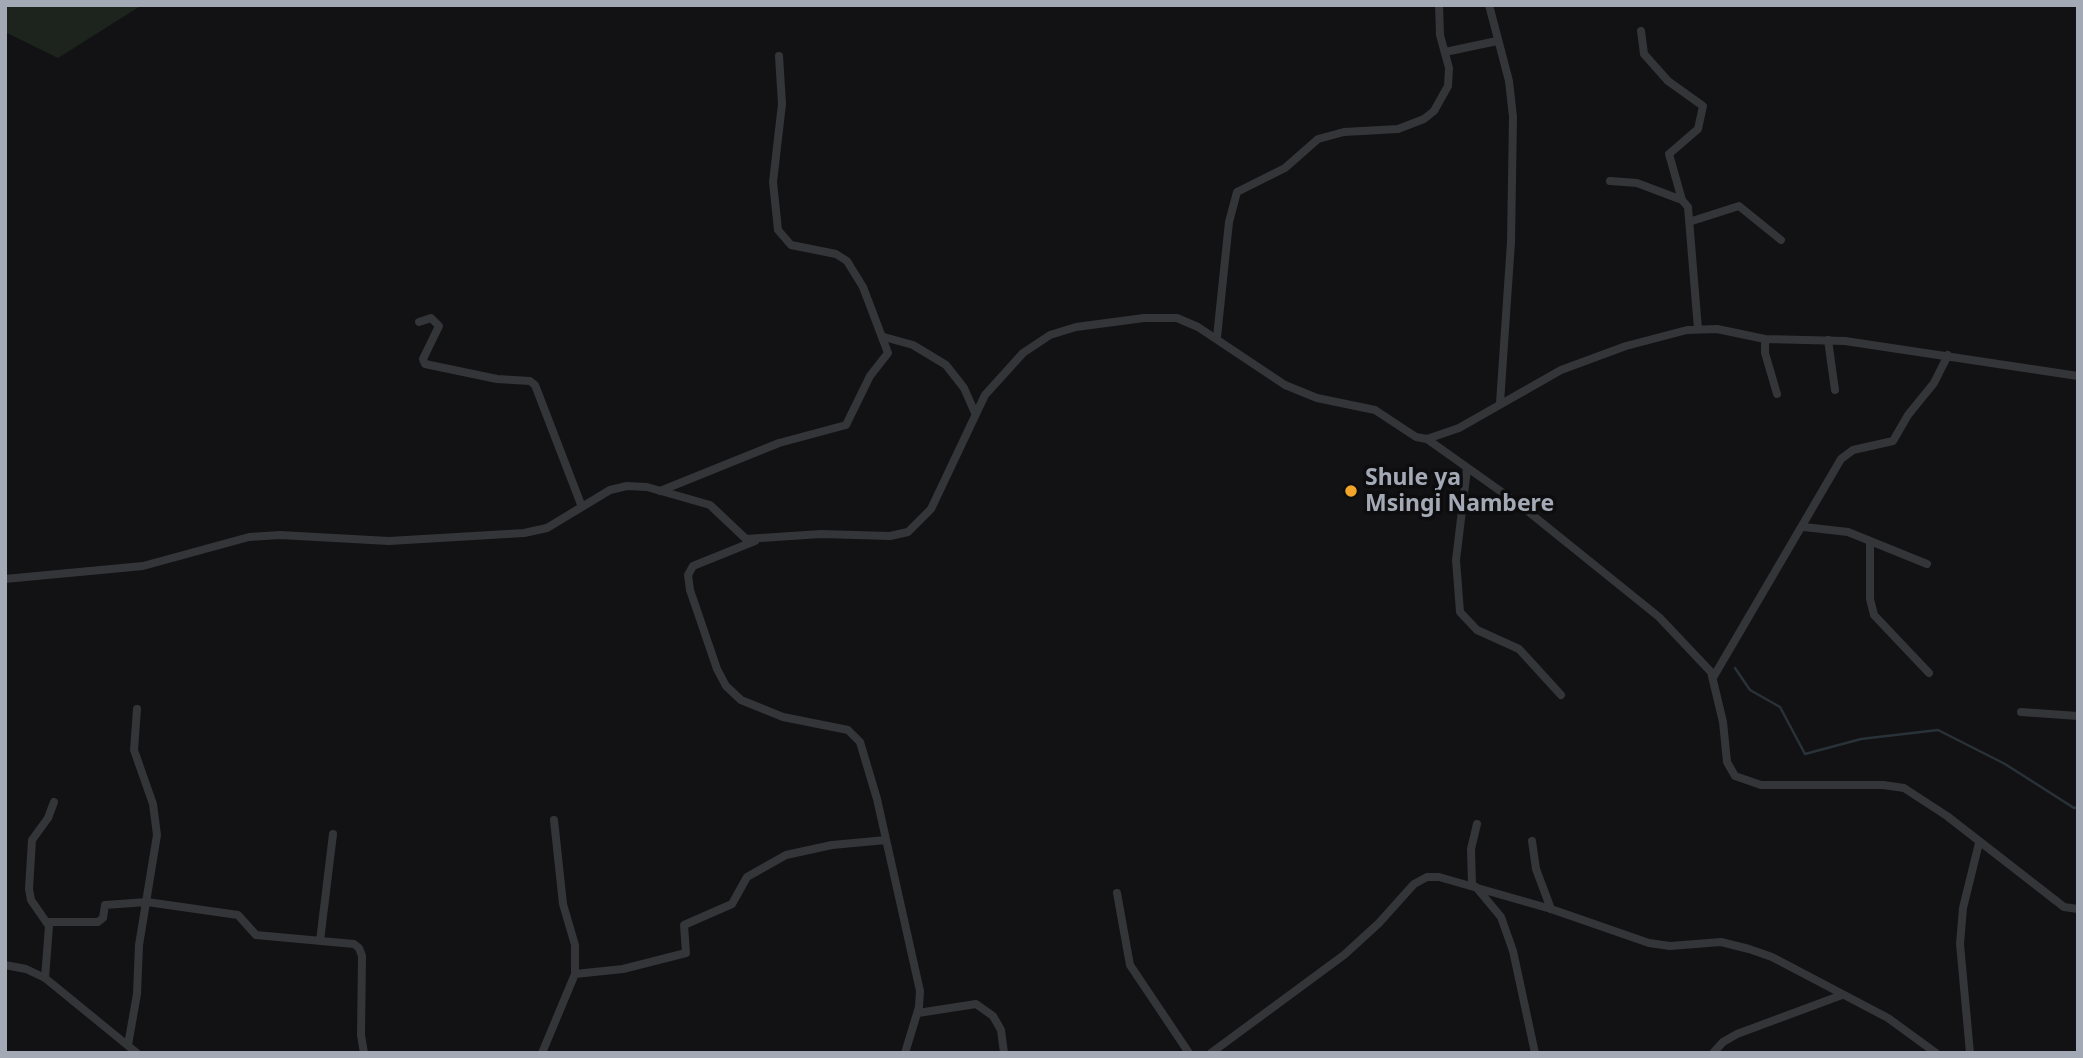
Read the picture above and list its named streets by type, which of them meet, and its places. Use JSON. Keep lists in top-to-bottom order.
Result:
{
  "places": ["Shule ya Msingi Nambere"]
}
